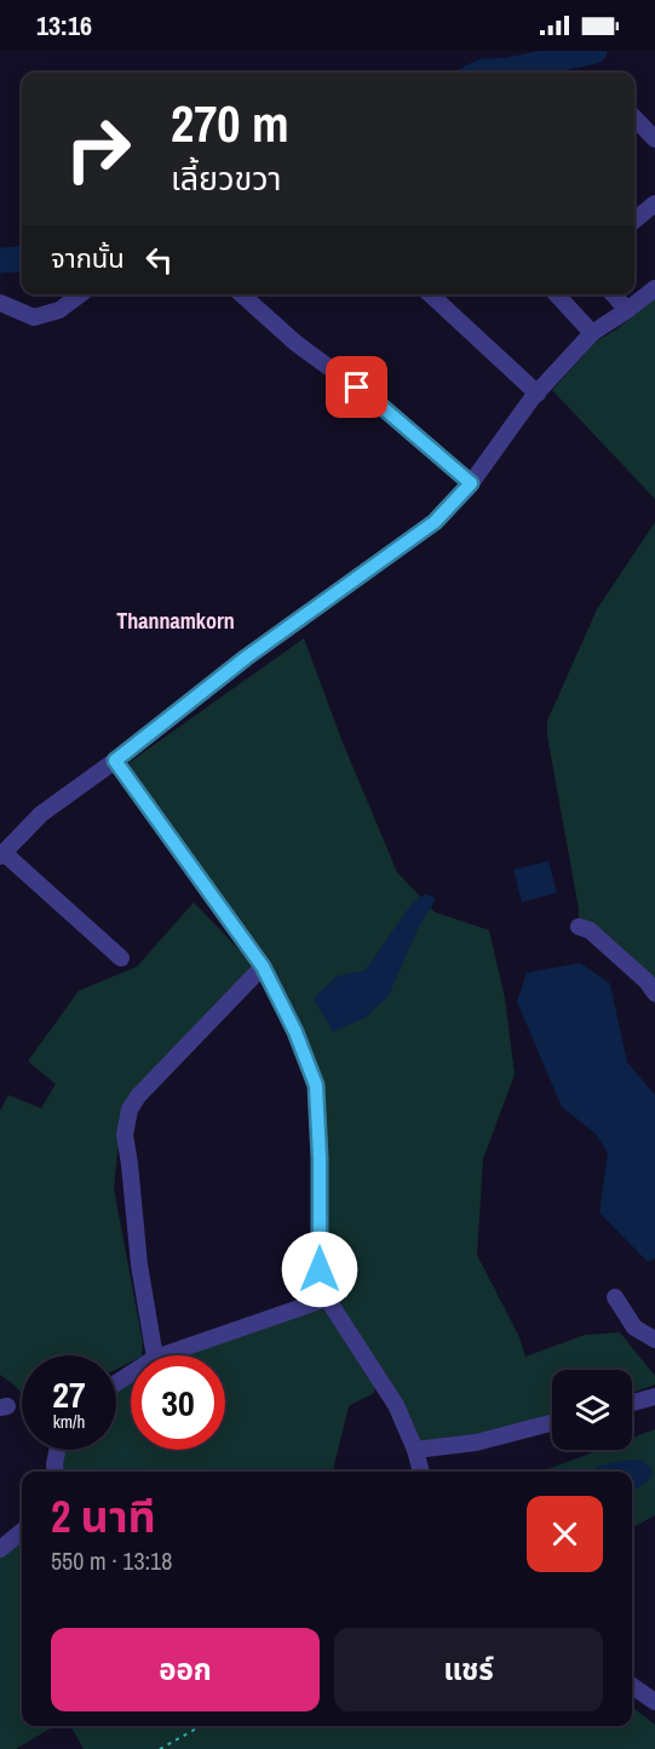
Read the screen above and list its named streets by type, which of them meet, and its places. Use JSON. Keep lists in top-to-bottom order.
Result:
{
  "districts": ["Thannamkorn"],
  "page": {
    "status": "13:16",
    "turn": ["270 m", "เลี้ยวขวา"],
    "then": "จากนั้น",
    "speed": "27 km/h",
    "limit": "30",
    "heading": ["2 นาที", "550 m · 13:18"],
    "buttons": ["ออก", "แชร์"]
  }
}
